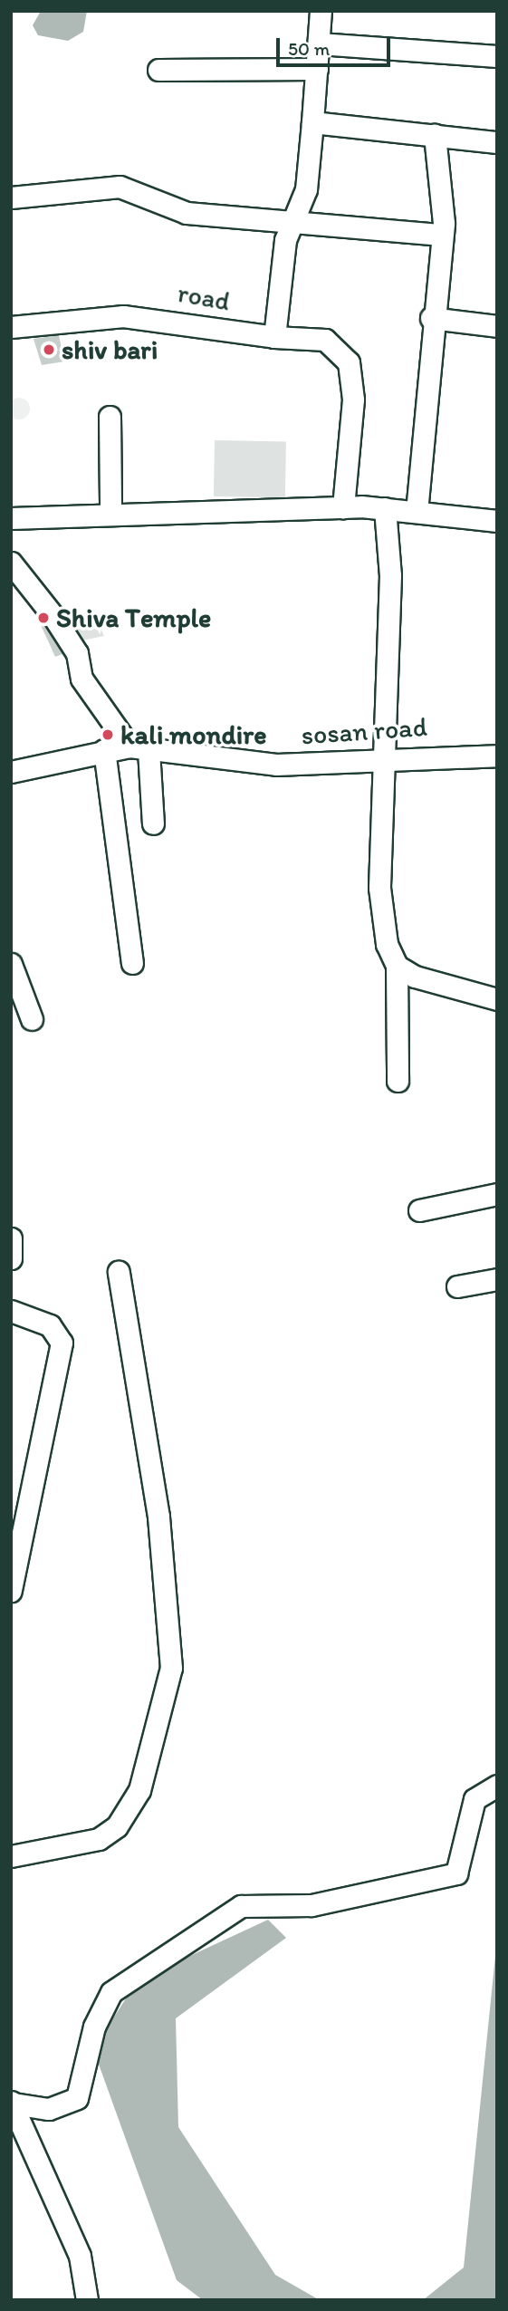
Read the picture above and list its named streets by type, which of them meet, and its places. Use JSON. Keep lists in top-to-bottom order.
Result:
{
  "streets": {
    "street": ["road", "sosan road"]
  },
  "places": ["shiv bari", "Shiva Temple", "kali mondire"],
  "scale_bar": "50 m"
}
